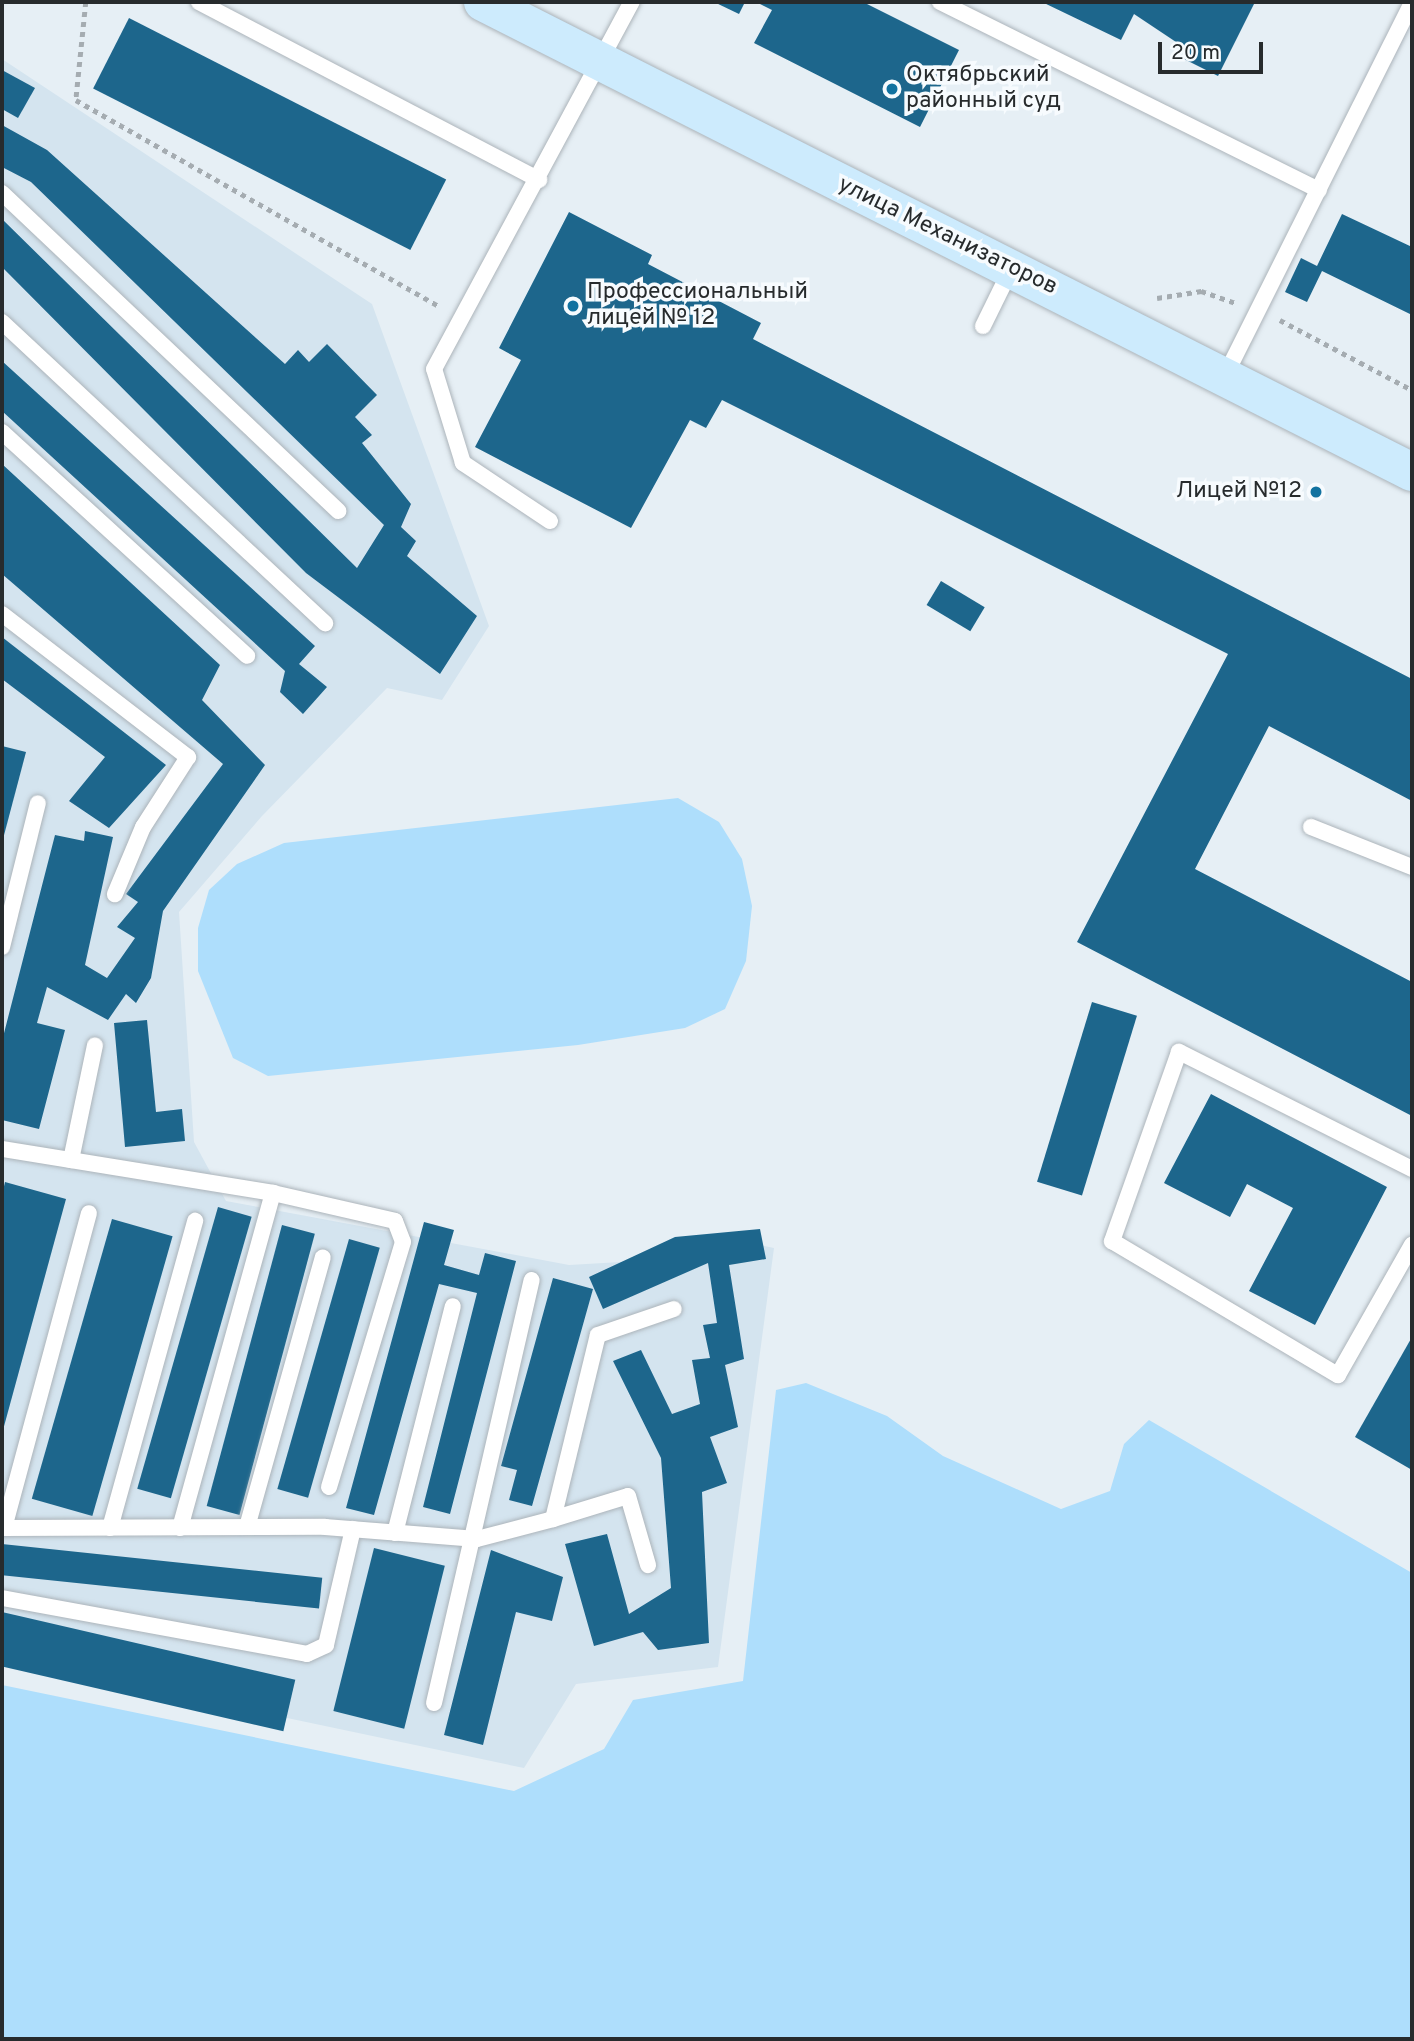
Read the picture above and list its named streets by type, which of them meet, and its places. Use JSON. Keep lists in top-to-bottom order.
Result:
{
  "streets": {
    "main road": ["улица Механизаторов"]
  },
  "places": ["Октябрьский районный суд", "Профессиональный лицей № 12", "Лицей №12"],
  "scale_bar": "20 m"
}
